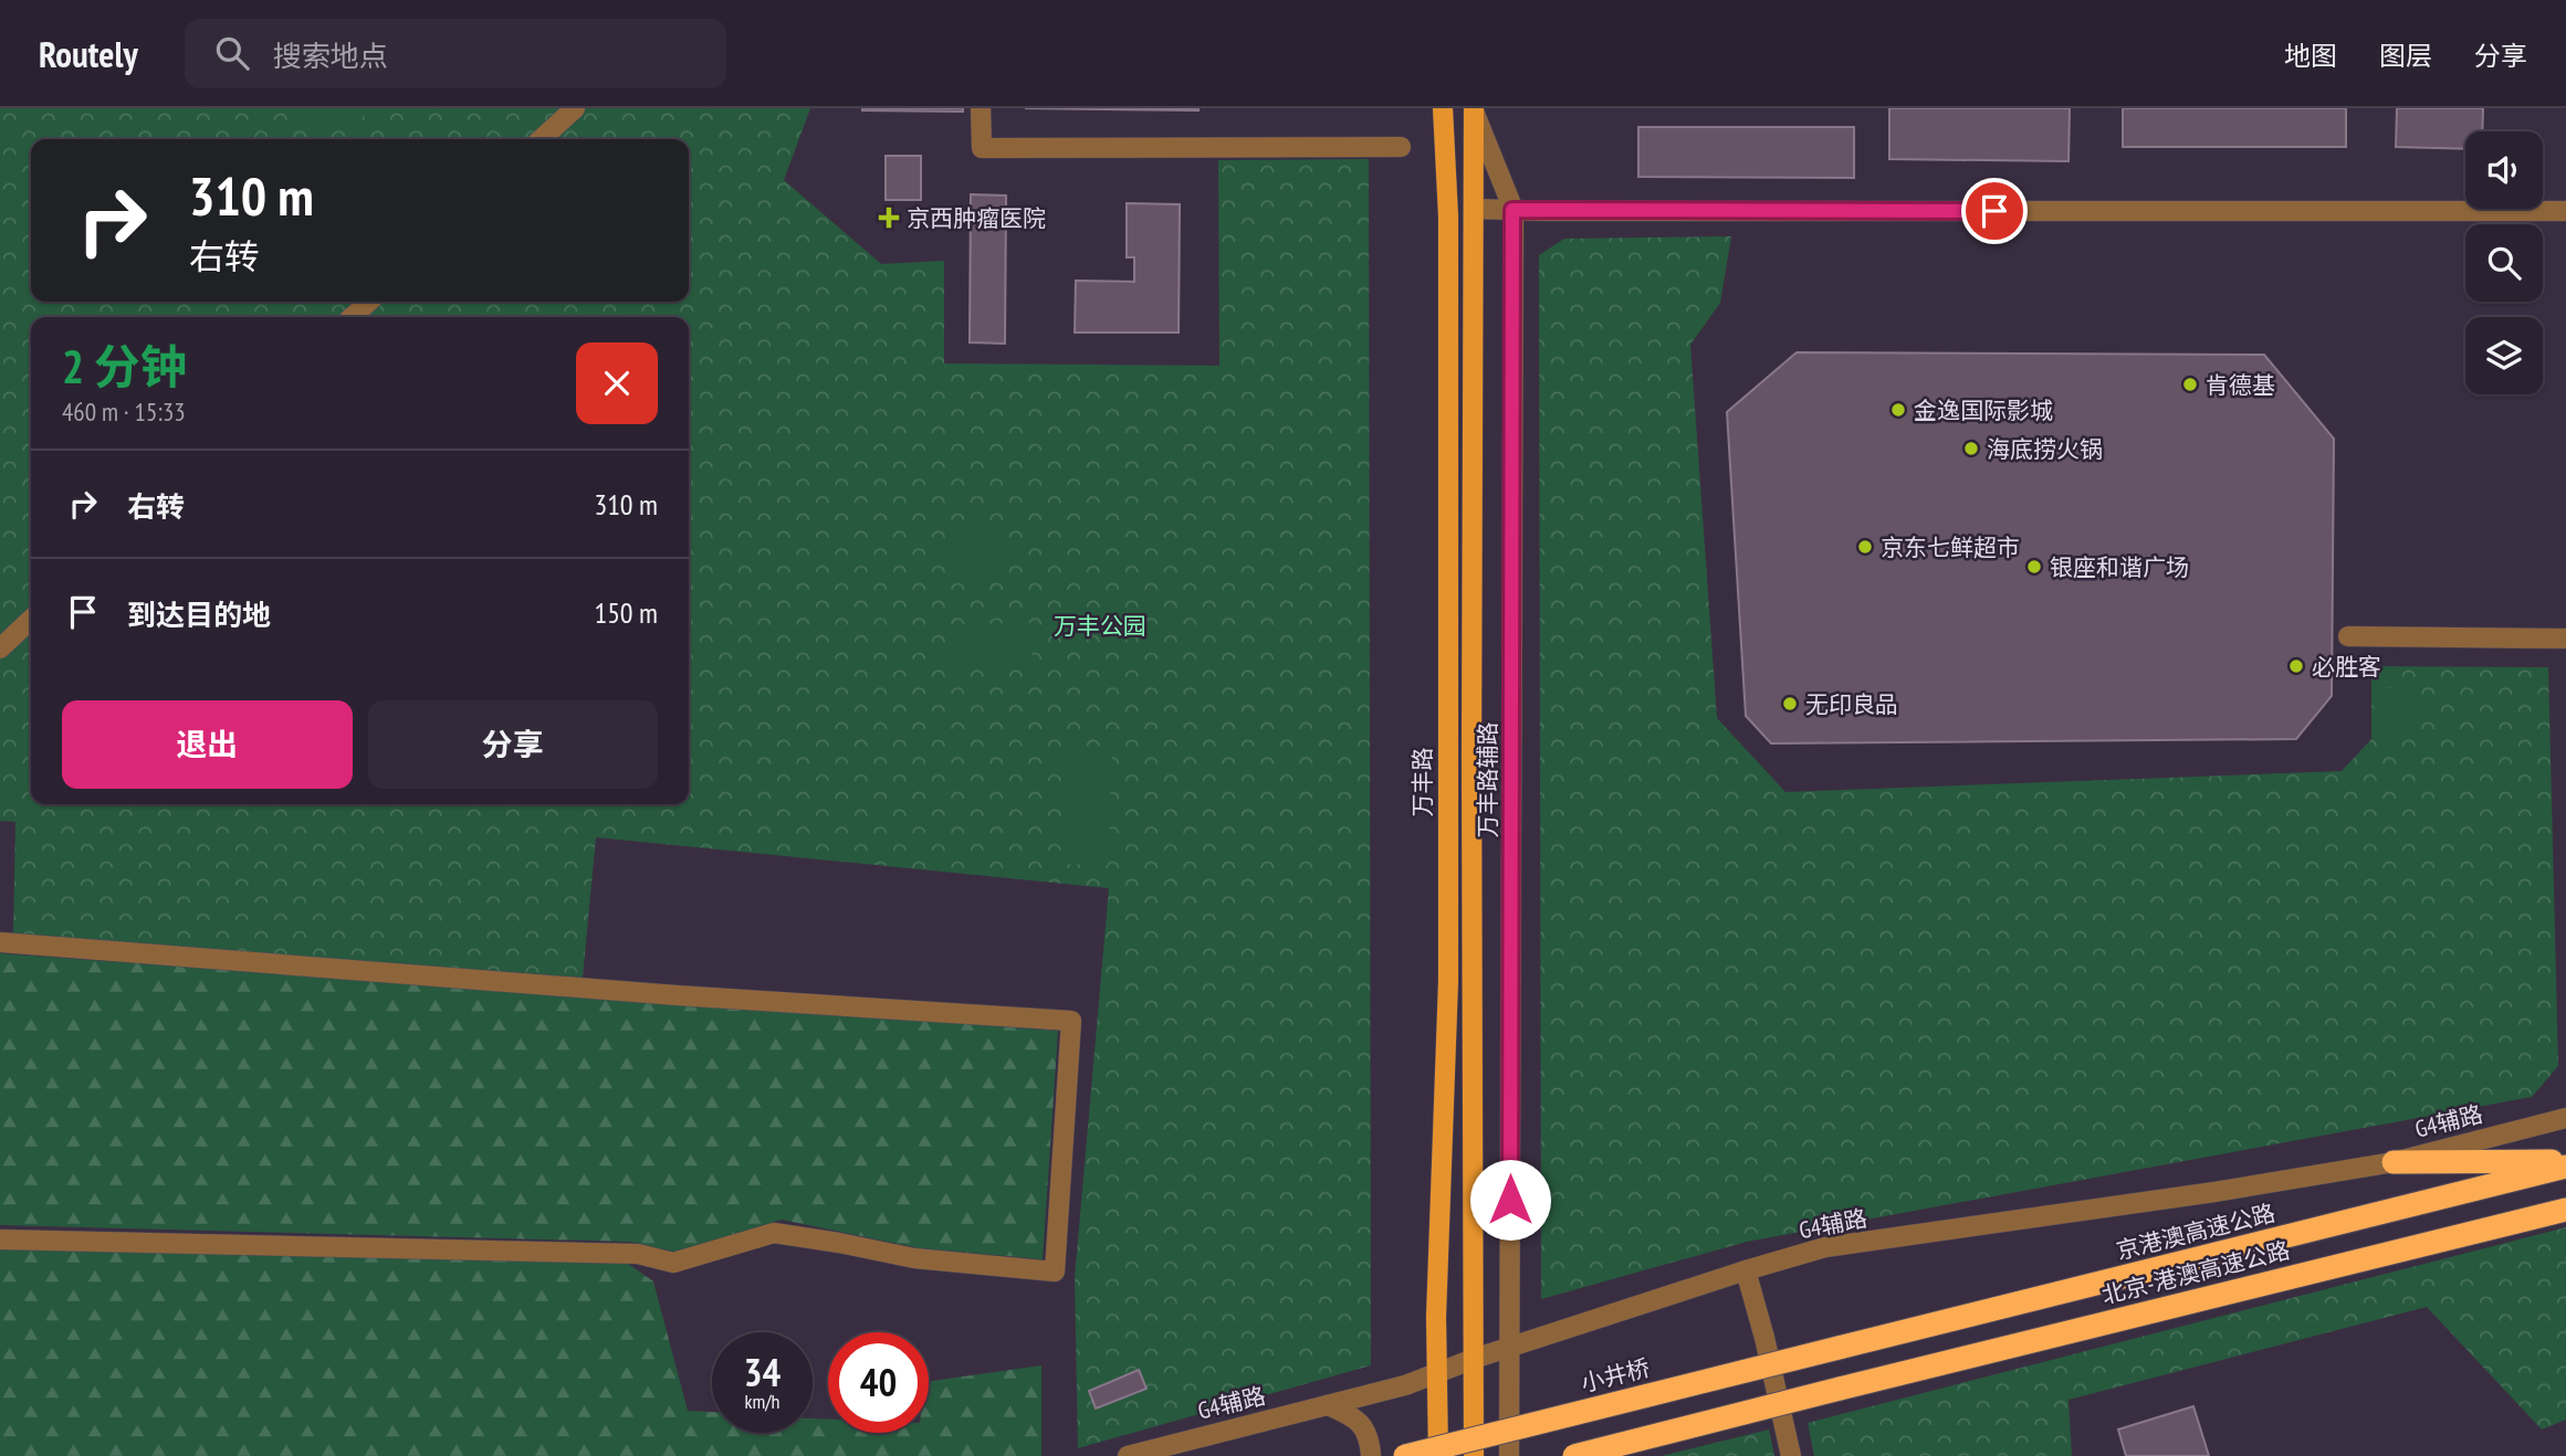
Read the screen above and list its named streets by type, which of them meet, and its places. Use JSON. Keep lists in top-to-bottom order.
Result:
{
  "streets": {
    "highway": ["京港澳高速公路", "北京-港澳高速公路", "小井桥"],
    "main road": ["万丰路"],
    "street": ["万丰路辅路", "G4辅路"]
  },
  "crossings": [
    ["万丰路辅路", "G4辅路"],
    ["万丰路", "G4辅路"],
    ["京港澳高速公路", "小井桥"]
  ],
  "parks": ["万丰公园"],
  "places": {
    "health": ["京西肿瘤医院"],
    "other": [
      "肯德基",
      "金逸国际影城",
      "海底捞火锅",
      "京东七鲜超市",
      "银座和谐广场",
      "必胜客",
      "无印良品"
    ]
  },
  "page": {
    "header": "Routely",
    "search": "搜索地点",
    "nav": ["地图", "图层", "分享"],
    "turn": ["310 m", "右转"],
    "heading": ["2 分钟", "460 m · 15:33"],
    "list": [
      {
        "name": "右转",
        "value": "310 m"
      },
      {
        "name": "到达目的地",
        "value": "150 m"
      }
    ],
    "buttons": ["退出", "分享"],
    "speed": "34 km/h",
    "limit": "40"
  }
}
